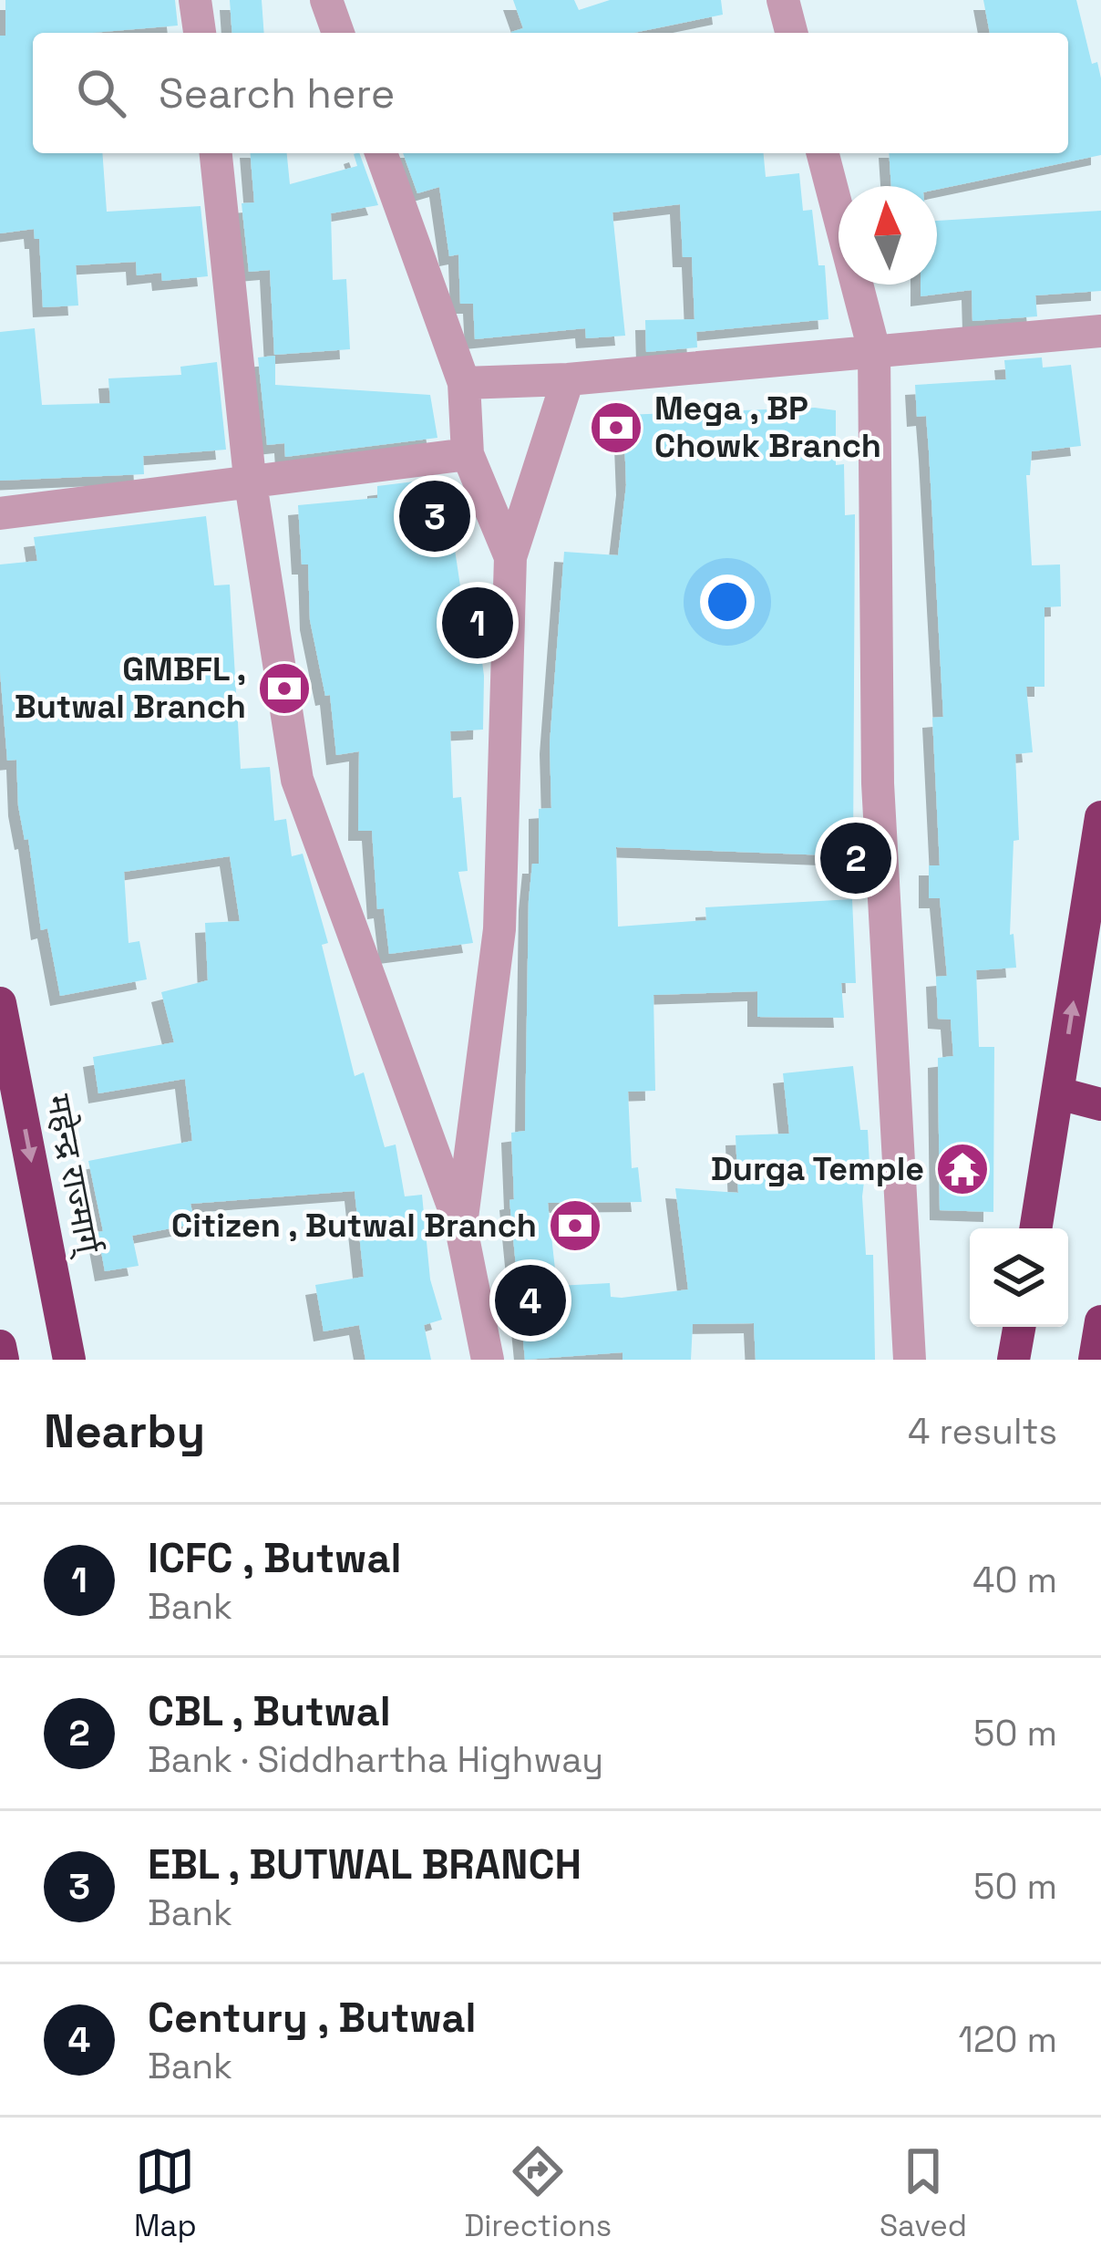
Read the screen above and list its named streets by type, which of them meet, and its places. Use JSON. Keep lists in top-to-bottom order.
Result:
{
  "streets": {
    "highway": ["महेन्द्र राज्मार्ग्"]
  },
  "one_way": ["महेन्द्र राज्मार्ग्"],
  "places": {
    "bank": ["Mega , BP Chowk Branch", "GMBFL , Butwal Branch", "Citizen , Butwal Branch"],
    "temple": ["Durga Temple"]
  },
  "north": "top",
  "page": {
    "search": "Search here",
    "pins": [
      "3",
      "1",
      "2",
      "4"
    ],
    "heading": ["Nearby", "4 results"],
    "list": [
      {
        "mark": "1",
        "name": "ICFC , Butwal",
        "note": "Bank",
        "value": "40 m"
      },
      {
        "mark": "2",
        "name": "CBL , Butwal",
        "note": "Bank · Siddhartha Highway",
        "value": "50 m"
      },
      {
        "mark": "3",
        "name": "EBL , BUTWAL BRANCH",
        "note": "Bank",
        "value": "50 m"
      },
      {
        "mark": "4",
        "name": "Century , Butwal",
        "note": "Bank",
        "value": "120 m"
      }
    ],
    "nav": ["Map", "Directions", "Saved"]
  }
}
